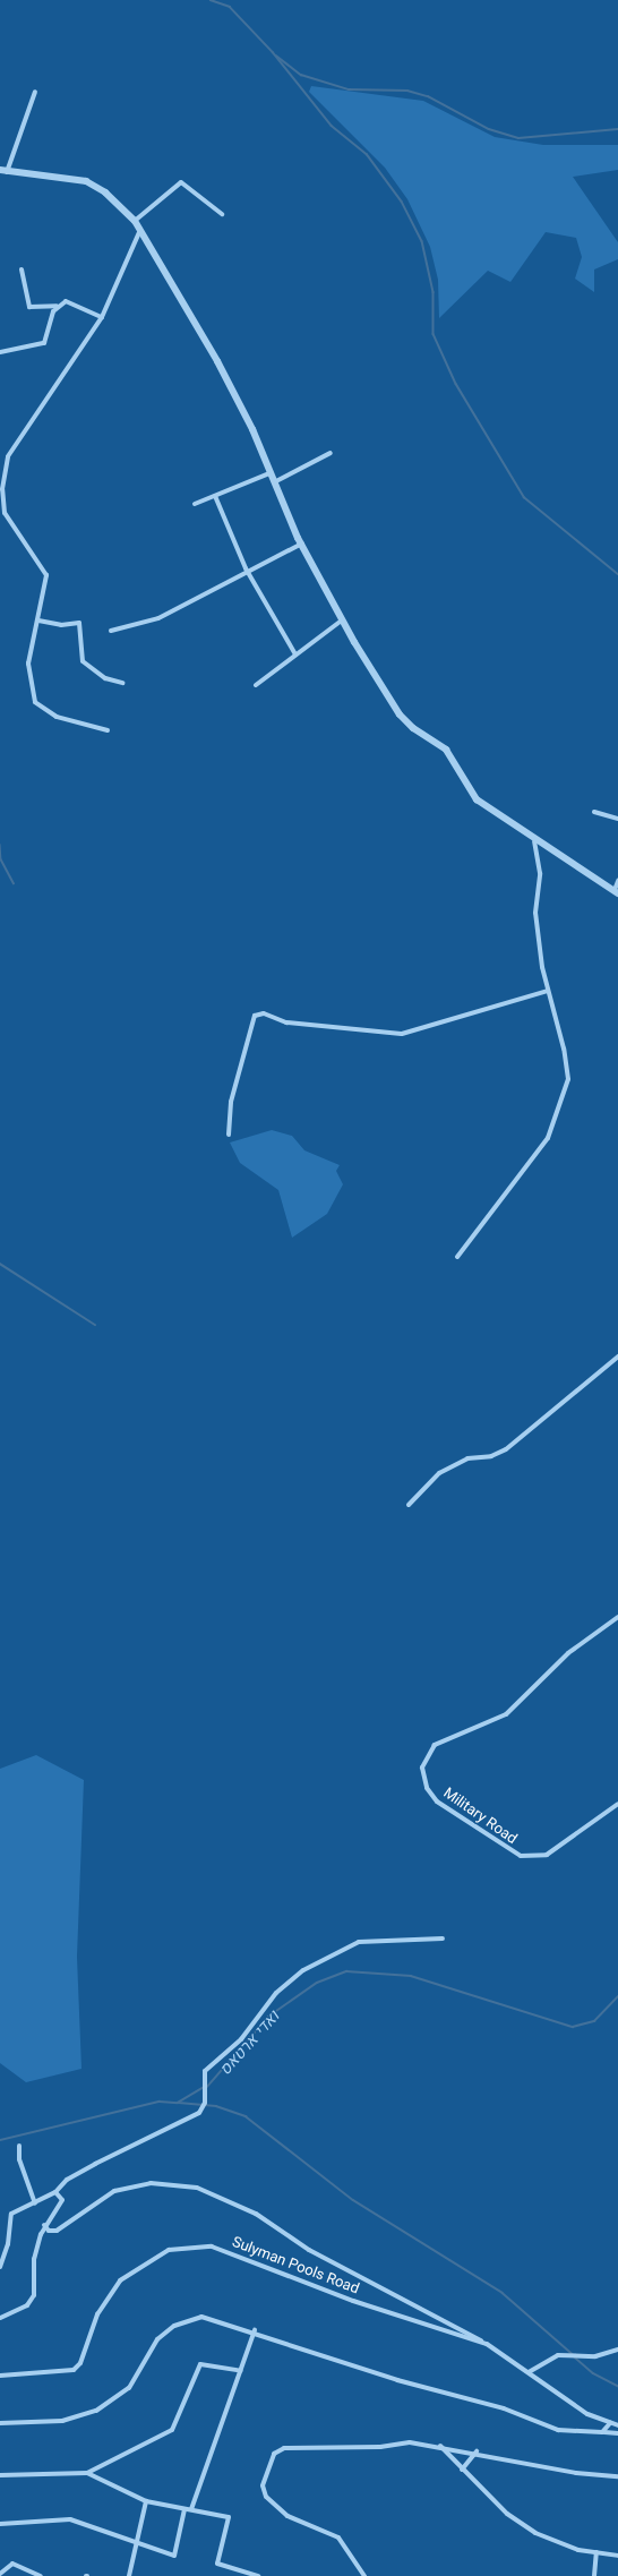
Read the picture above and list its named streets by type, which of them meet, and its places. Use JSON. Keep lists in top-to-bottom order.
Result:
{
  "streets": {
    "street": ["Military Road", "Sulyman Pools Road"]
  },
  "water": ["ואדי ארטאס"]
}
